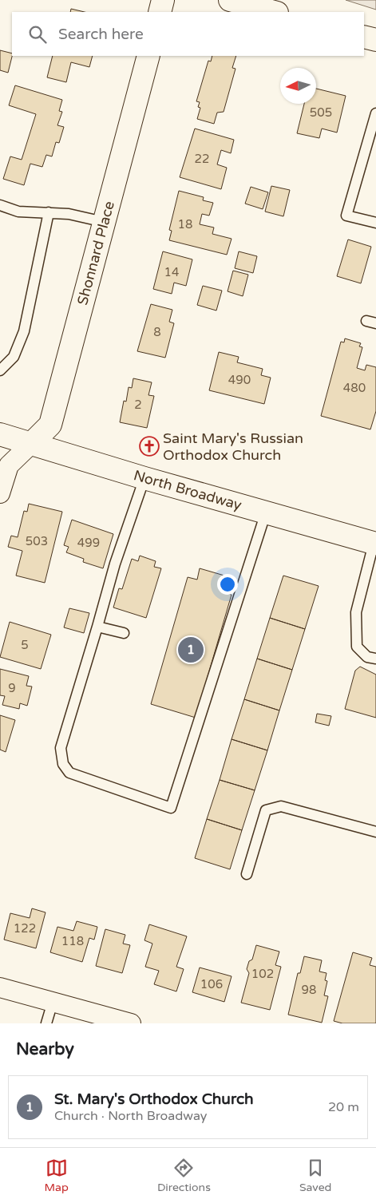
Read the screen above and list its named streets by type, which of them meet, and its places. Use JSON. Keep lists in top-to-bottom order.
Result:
{
  "streets": {
    "street": ["Shonnard Place", "North Broadway"]
  },
  "crossings": [
    ["Shonnard Place", "North Broadway"]
  ],
  "places": {
    "church": ["Saint Mary's Russian Orthodox Church"]
  },
  "house_numbers": [
    "505",
    "22",
    "18",
    "14",
    "8",
    "490",
    "480",
    "2",
    "503",
    "499",
    "5",
    "9",
    "122",
    "118",
    "102",
    "106",
    "98"
  ],
  "north": "left",
  "page": {
    "search": "Search here",
    "pins": "1",
    "heading": "Nearby",
    "list": [
      {
        "mark": "1",
        "name": "St. Mary's Orthodox Church",
        "note": "Church · North Broadway",
        "value": "20 m"
      }
    ],
    "nav": ["Map", "Directions", "Saved"]
  }
}
